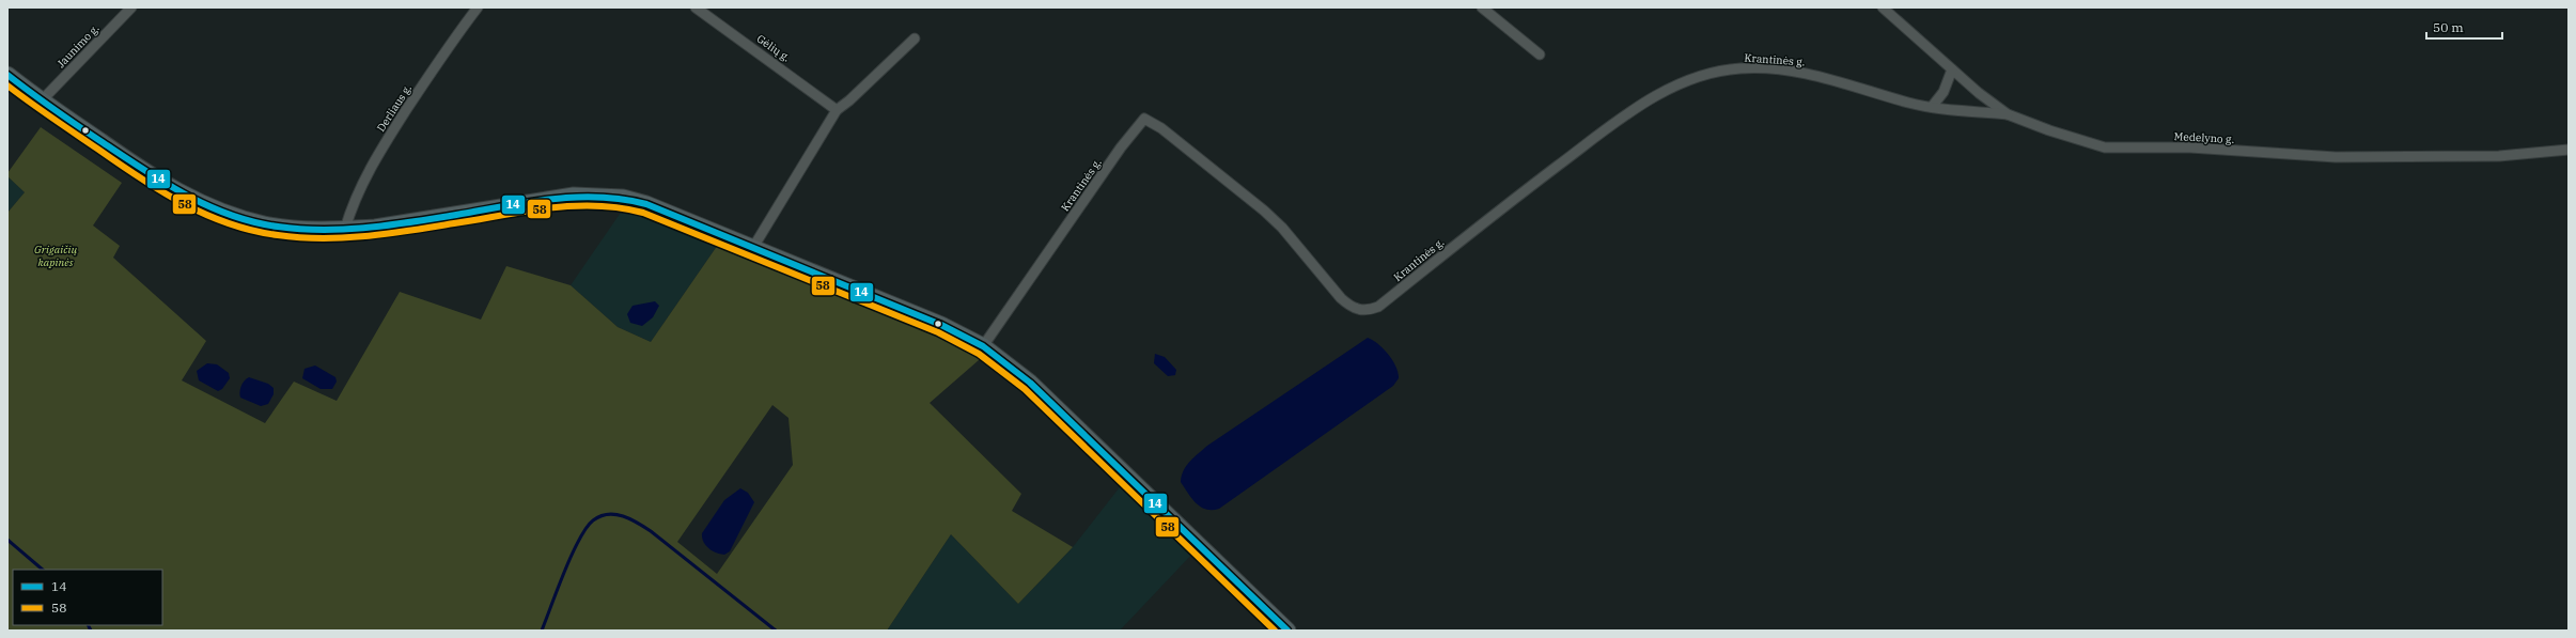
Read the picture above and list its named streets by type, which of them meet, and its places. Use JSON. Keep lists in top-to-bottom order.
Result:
{
  "streets": {
    "street": [
      "Jaunimo g.",
      "Gėlių g.",
      "Krantinės g.",
      "Derliaus g.",
      "Medelyno g."
    ]
  },
  "crossings": [
    ["Krantinės g.", "Medelyno g."]
  ],
  "parks": ["Grigaičių kapinės"],
  "lines": ["transit line 14", "transit line 58"],
  "legend": ["14", "58"],
  "scale_bar": "50 m"
}
